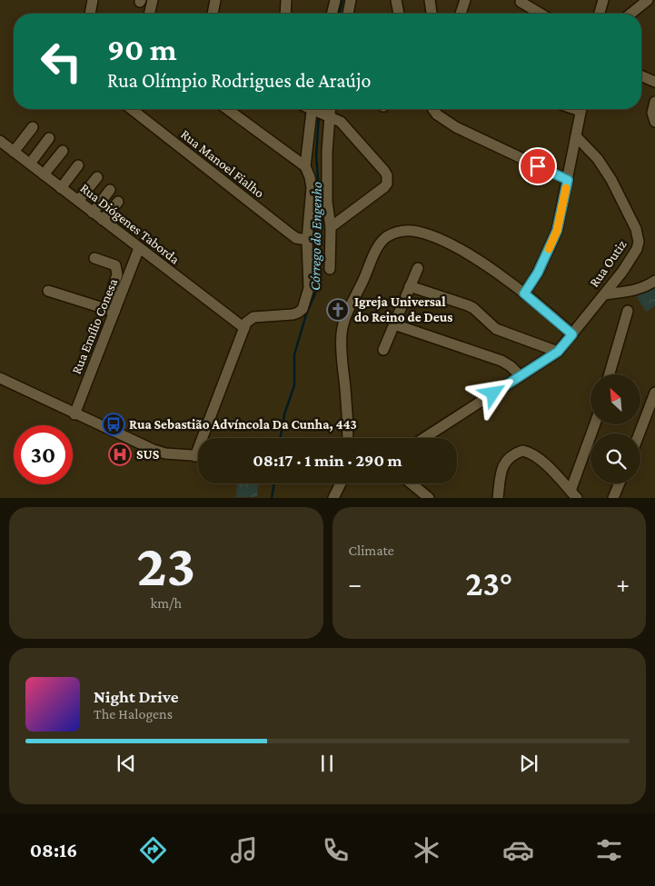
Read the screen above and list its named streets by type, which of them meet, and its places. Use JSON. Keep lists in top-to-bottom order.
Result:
{
  "streets": {
    "street": [
      "Rua Manoel Fialho",
      "Rua Diógenes Taborda",
      "Rua Outiz",
      "Rua Emílio Conesa"
    ]
  },
  "crossings": [
    ["Rua Diógenes Taborda", "Rua Emílio Conesa"]
  ],
  "water": ["Córrego do Engenho"],
  "places": {
    "church": ["Igreja Universal do Reino de Deus"],
    "bus stop": ["Rua Sebastião Advíncola Da Cunha, 443"],
    "hospital": ["SUS"]
  },
  "north": "top left",
  "page": {
    "turn": ["90 m", "Rua Olímpio Rodrigues de Araújo"],
    "limit": "30",
    "trip": "08:17 · 1 min · 290 m",
    "tile": [
      ["23", "km/h"],
      "Climate"
    ],
    "heat": ["−", "23°", "+"],
    "song": ["Night Drive", "The Halogens"],
    "tabs": "08:16"
  }
}
